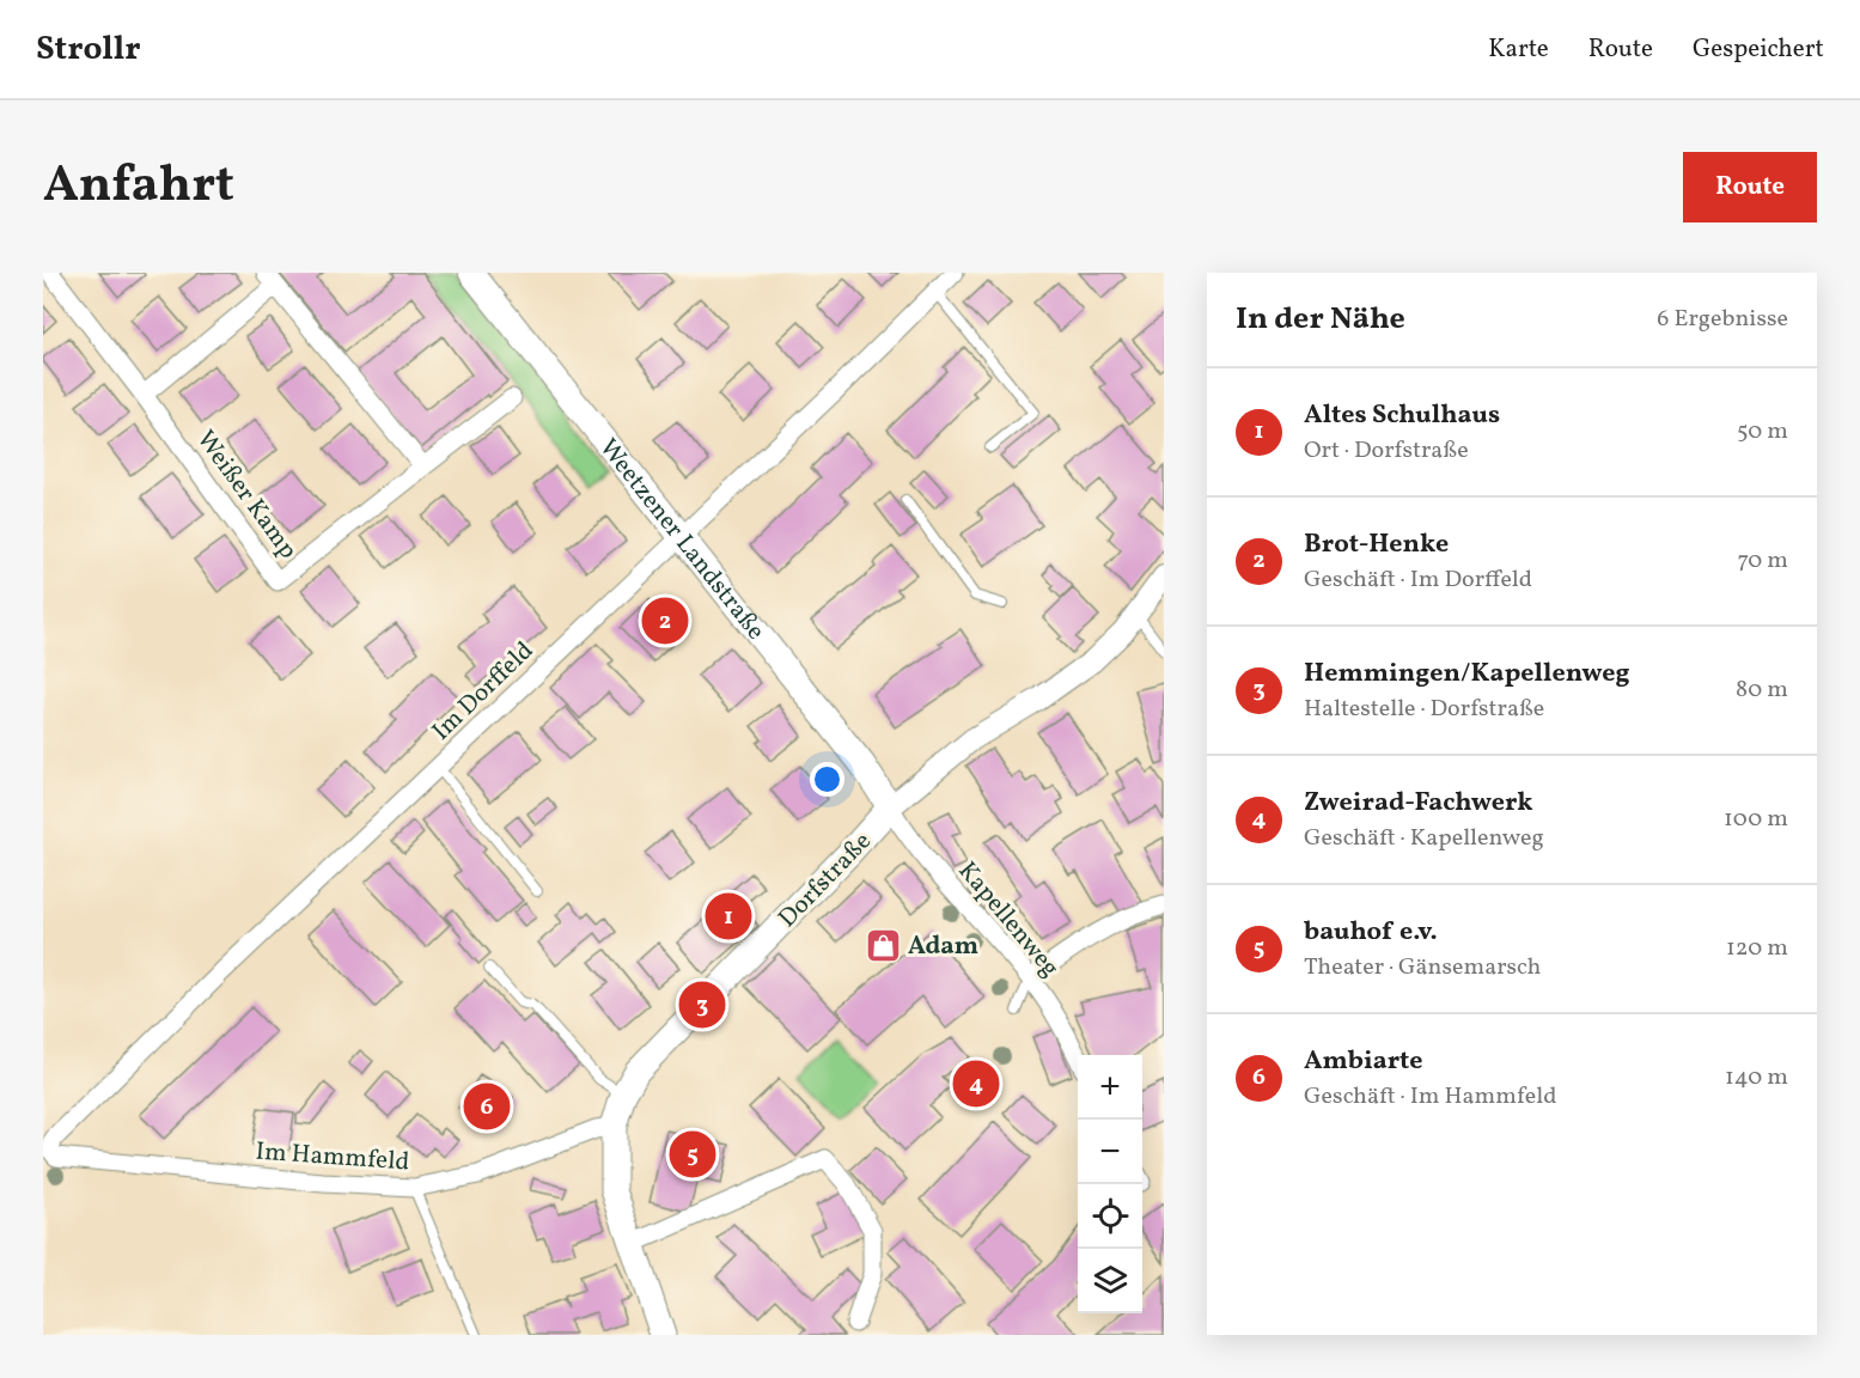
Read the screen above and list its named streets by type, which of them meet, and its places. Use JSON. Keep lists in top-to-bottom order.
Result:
{
  "streets": {
    "main road": ["Weetzener Landstraße", "Dorfstraße"],
    "street": [
      "Weißer Kamp",
      "Im Dorffeld",
      "Kapellenweg",
      "Im Hammfeld"
    ]
  },
  "crossings": [
    ["Weetzener Landstraße", "Im Dorffeld"],
    ["Weetzener Landstraße", "Dorfstraße"],
    ["Weetzener Landstraße", "Kapellenweg"],
    ["Im Dorffeld", "Im Hammfeld"],
    ["Dorfstraße", "Kapellenweg"],
    ["Dorfstraße", "Im Hammfeld"]
  ],
  "places": {
    "shop": ["Adam"]
  },
  "page": {
    "header": "Strollr",
    "nav": ["Karte", "Route", "Gespeichert"],
    "title": "Anfahrt",
    "buttons": "Route",
    "heading": ["In der Nähe", "6 Ergebnisse"],
    "list": [
      {
        "mark": "1",
        "name": "Altes Schulhaus",
        "note": "Ort · Dorfstraße",
        "value": "50 m"
      },
      {
        "mark": "2",
        "name": "Brot-Henke",
        "note": "Geschäft · Im Dorffeld",
        "value": "70 m"
      },
      {
        "mark": "3",
        "name": "Hemmingen/Kapellenweg",
        "note": "Haltestelle · Dorfstraße",
        "value": "80 m"
      },
      {
        "mark": "4",
        "name": "Zweirad-Fachwerk",
        "note": "Geschäft · Kapellenweg",
        "value": "100 m"
      },
      {
        "mark": "5",
        "name": "bauhof e.v.",
        "note": "Theater · Gänsemarsch",
        "value": "120 m"
      },
      {
        "mark": "6",
        "name": "Ambiarte",
        "note": "Geschäft · Im Hammfeld",
        "value": "140 m"
      }
    ],
    "pins": [
      "2",
      "1",
      "3",
      "4",
      "6",
      "5"
    ],
    "map_buttons": ["+", "−"]
  }
}
